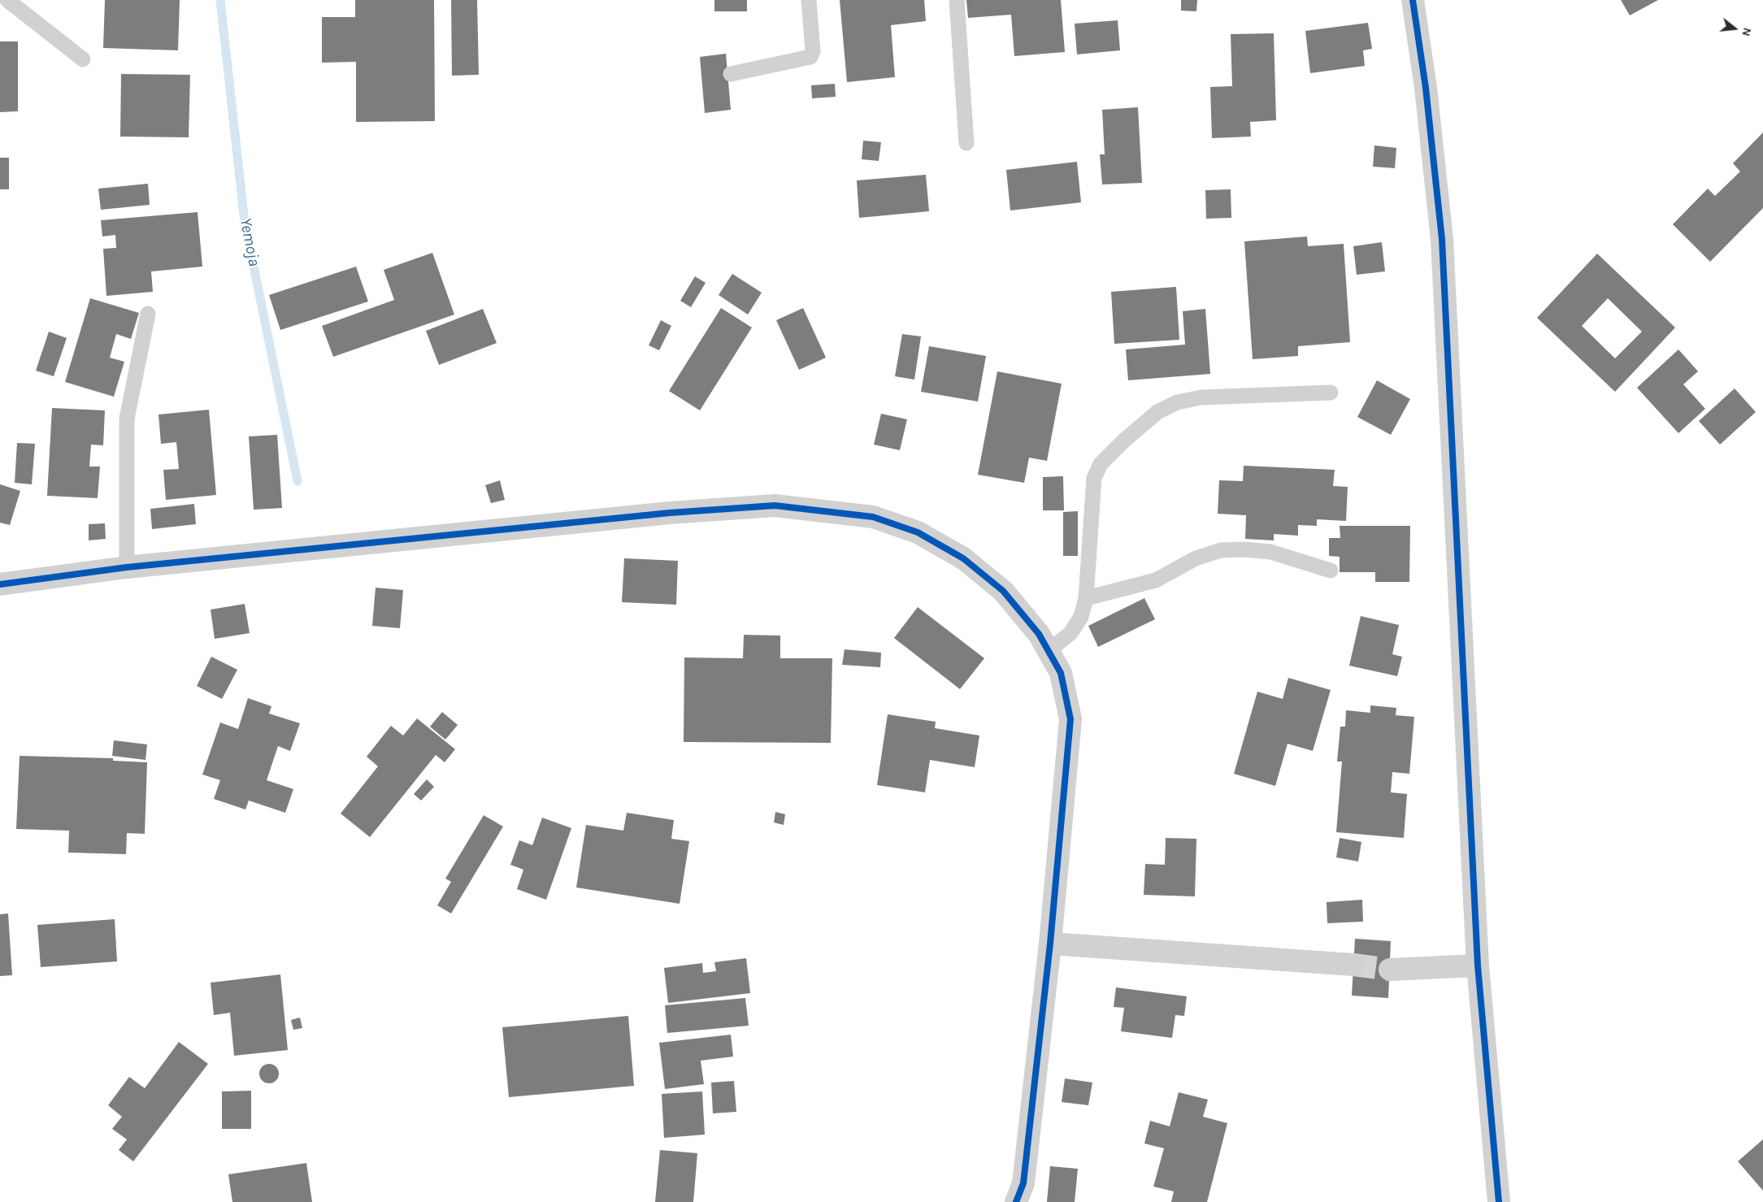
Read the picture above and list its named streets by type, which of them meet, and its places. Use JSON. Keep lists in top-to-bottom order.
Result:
{
  "water": ["Yemoja"],
  "north": "right"
}
